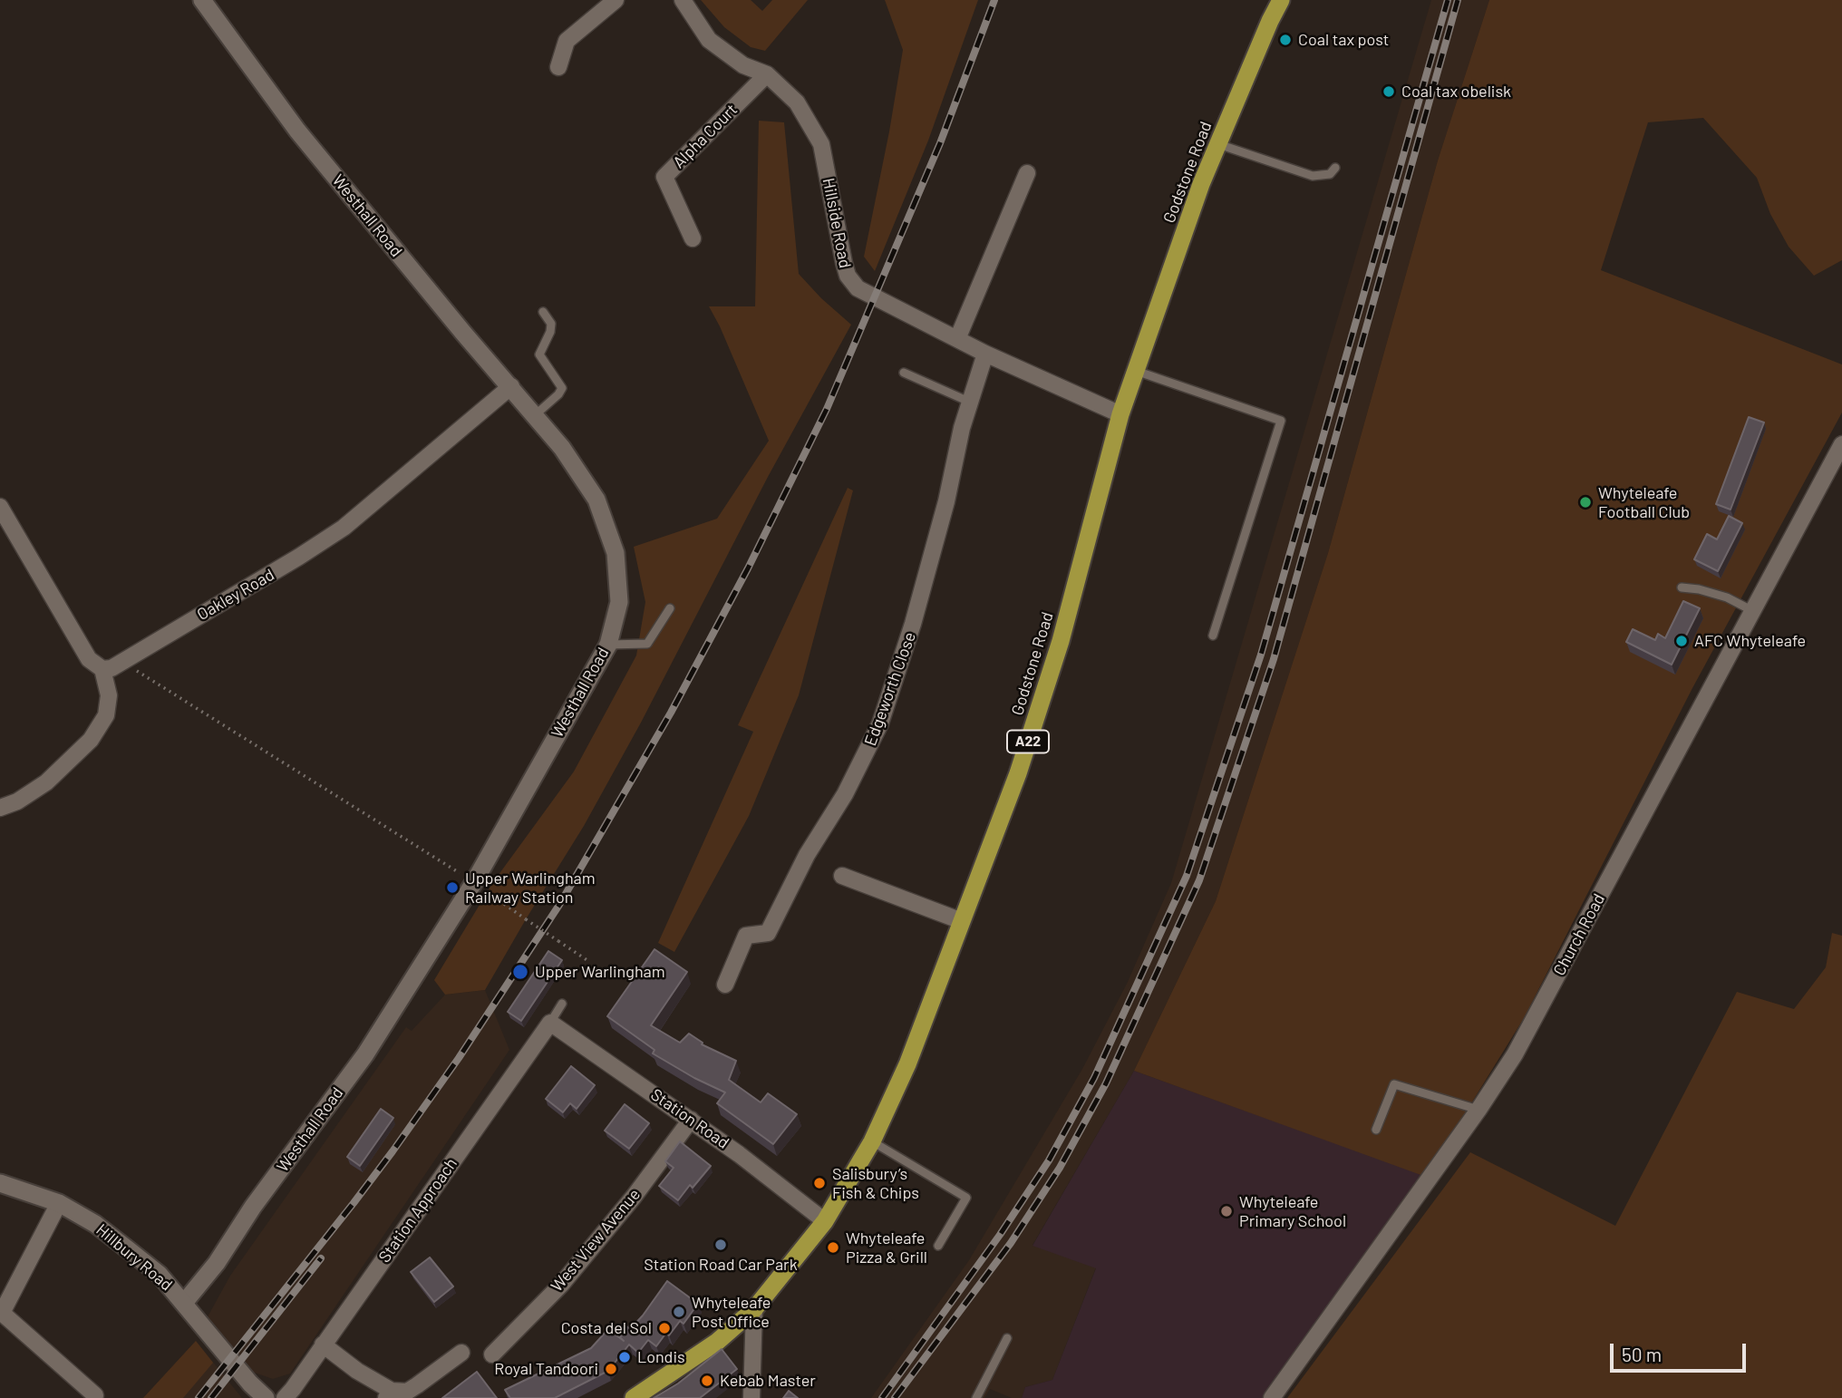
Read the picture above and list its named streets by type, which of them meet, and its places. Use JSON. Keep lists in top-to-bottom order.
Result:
{
  "streets": {
    "highway": ["Godstone Road", "A22"],
    "street": [
      "Alpha Court",
      "Westhall Road",
      "Hillside Road",
      "Oakley Road",
      "Edgeworth Close",
      "Church Road",
      "Station Road",
      "Station Approach",
      "West View Avenue",
      "Hillbury Road"
    ]
  },
  "crossings": [
    ["Alpha Court", "Hillside Road"],
    ["Godstone Road", "Hillside Road"],
    ["Godstone Road", "Station Road"],
    ["Westhall Road", "Oakley Road"],
    ["Westhall Road", "Hillbury Road"],
    ["Hillside Road", "Edgeworth Close"],
    ["Station Road", "Station Approach"],
    ["Station Road", "West View Avenue"]
  ],
  "places": [
    "Coal tax post",
    "Coal tax obelisk",
    "Whyteleafe Football Club",
    "AFC Whyteleafe",
    "Upper Warlingham Railway Station",
    "Upper Warlingham",
    "Salisbury’s Fish & Chips",
    "Whyteleafe Primary School",
    "Station Road Car Park",
    "Whyteleafe Pizza & Grill",
    "Whyteleafe Post Office",
    "Costa del Sol",
    "Londis",
    "Royal Tandoori",
    "Kebab Master"
  ],
  "scale_bar": "50 m"
}
